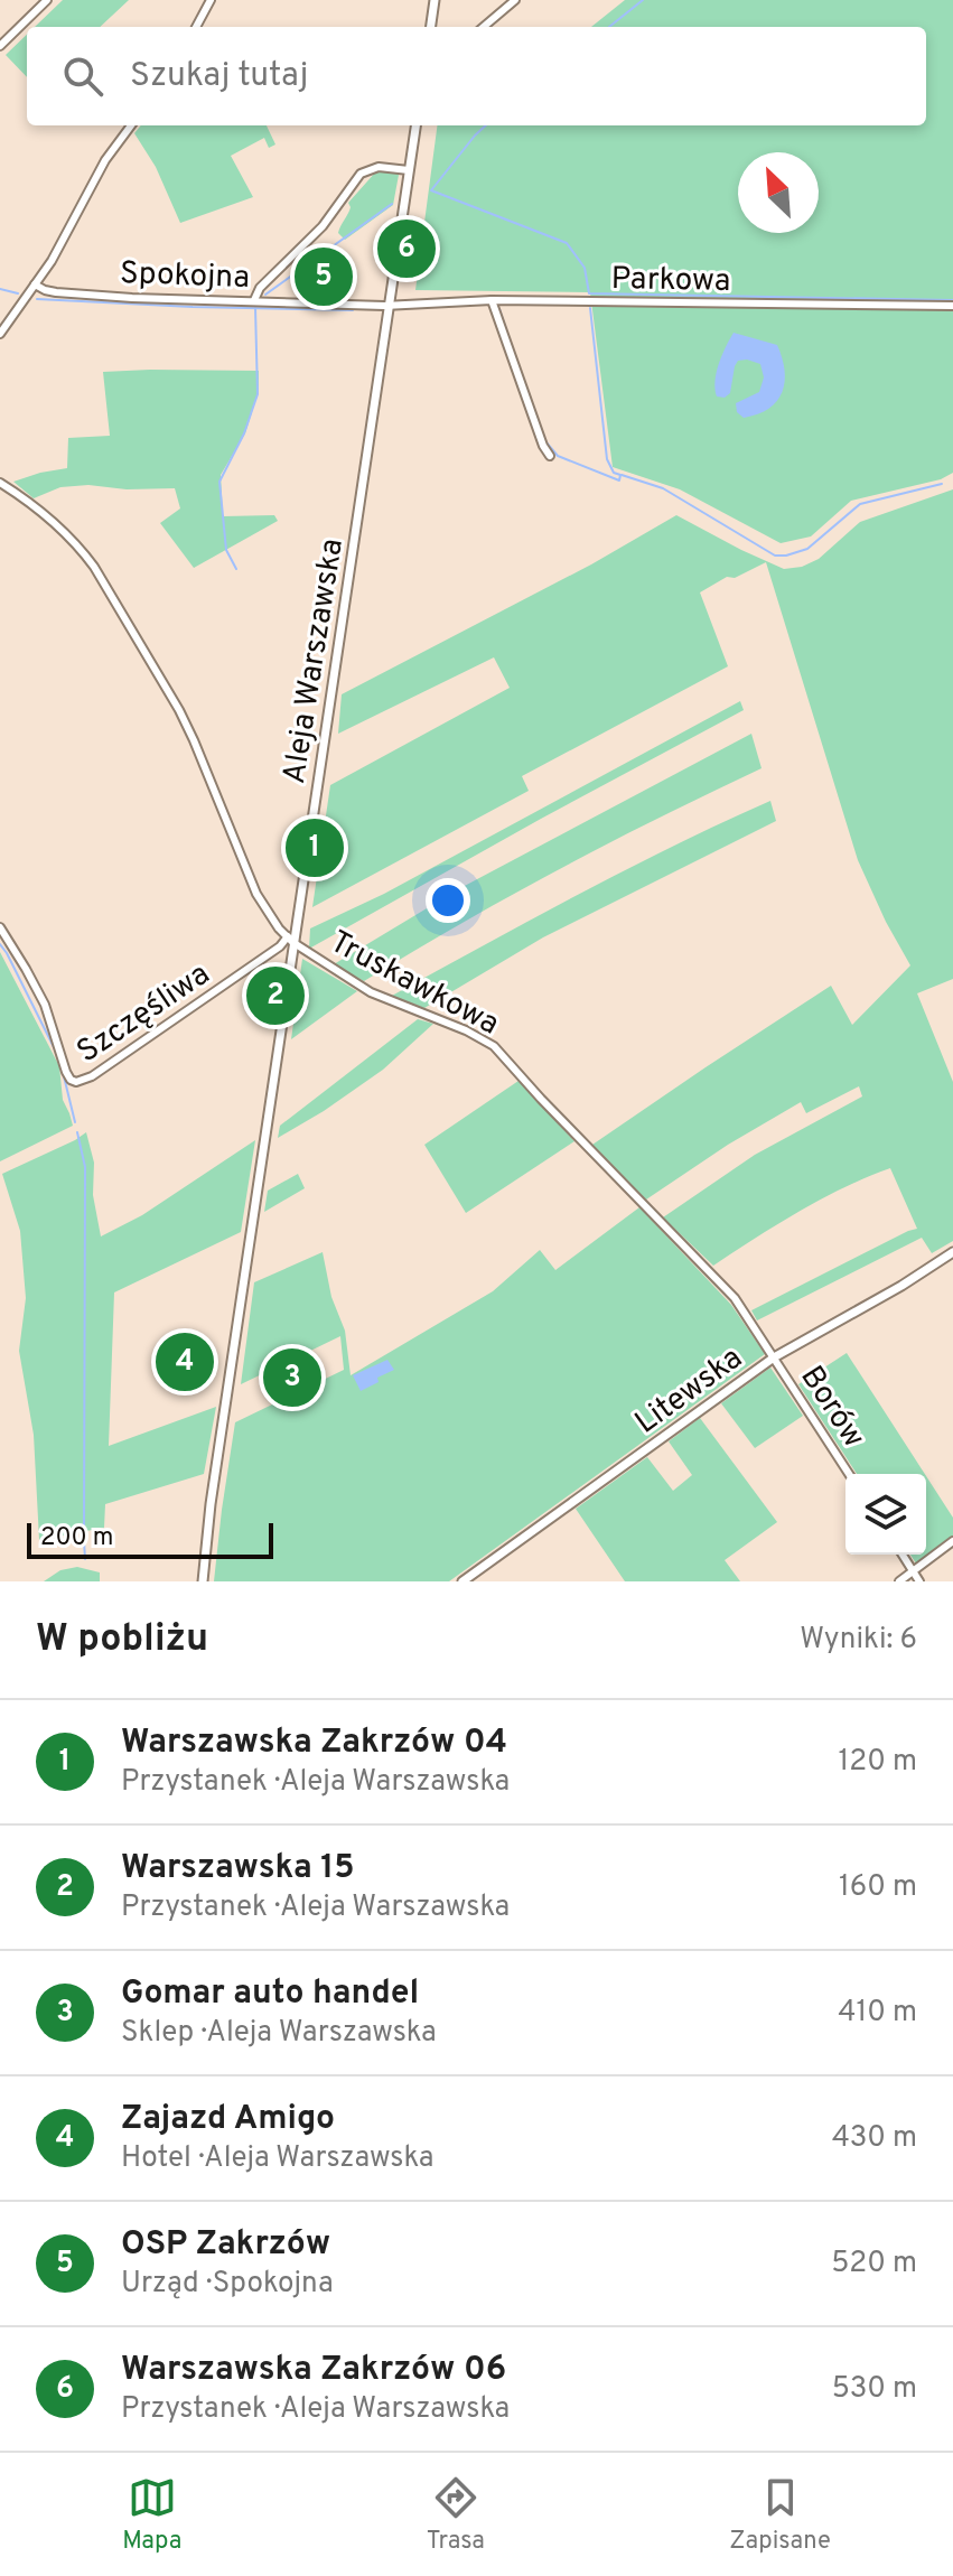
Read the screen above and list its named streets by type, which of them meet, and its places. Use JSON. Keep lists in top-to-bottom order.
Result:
{
  "streets": {
    "street": [
      "Spokojna",
      "Parkowa",
      "Aleja Warszawska",
      "Truskawkowa",
      "Szczęśliwa",
      "Litewska",
      "Borów"
    ]
  },
  "crossings": [
    ["Spokojna", "Parkowa"],
    ["Spokojna", "Aleja Warszawska"],
    ["Parkowa", "Aleja Warszawska"],
    ["Aleja Warszawska", "Truskawkowa"],
    ["Aleja Warszawska", "Szczęśliwa"],
    ["Truskawkowa", "Szczęśliwa"],
    ["Truskawkowa", "Litewska"],
    ["Truskawkowa", "Borów"],
    ["Litewska", "Borów"]
  ],
  "scale_bar": "200 m",
  "north": "top left",
  "page": {
    "search": "Szukaj tutaj",
    "pins": [
      "6",
      "5",
      "1",
      "2",
      "4",
      "3"
    ],
    "scale": "200 m",
    "heading": ["W pobliżu", "Wyniki: 6"],
    "list": [
      {
        "mark": "1",
        "name": "Warszawska Zakrzów 04",
        "note": "Przystanek · Aleja Warszawska",
        "value": "120 m"
      },
      {
        "mark": "2",
        "name": "Warszawska 15",
        "note": "Przystanek · Aleja Warszawska",
        "value": "160 m"
      },
      {
        "mark": "3",
        "name": "Gomar auto handel",
        "note": "Sklep · Aleja Warszawska",
        "value": "410 m"
      },
      {
        "mark": "4",
        "name": "Zajazd Amigo",
        "note": "Hotel · Aleja Warszawska",
        "value": "430 m"
      },
      {
        "mark": "5",
        "name": "OSP Zakrzów",
        "note": "Urząd · Spokojna",
        "value": "520 m"
      },
      {
        "mark": "6",
        "name": "Warszawska Zakrzów 06",
        "note": "Przystanek · Aleja Warszawska",
        "value": "530 m"
      }
    ],
    "nav": ["Mapa", "Trasa", "Zapisane"]
  }
}
